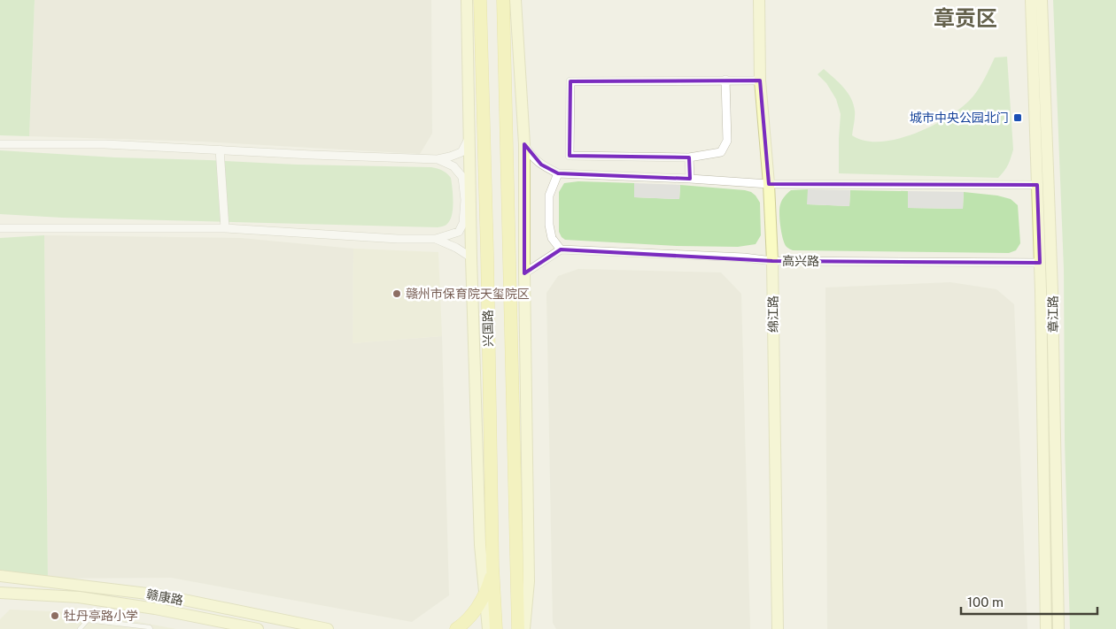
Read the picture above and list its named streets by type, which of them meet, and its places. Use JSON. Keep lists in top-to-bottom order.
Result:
{
  "streets": {
    "main road": ["兴国路"],
    "street": [
      "高兴路",
      "绵江路",
      "章江路",
      "赣康路"
    ]
  },
  "crossings": [
    ["高兴路", "绵江路"],
    ["高兴路", "章江路"]
  ],
  "districts": ["章贡区"],
  "places": {
    "transit": ["城市中央公园北门"],
    "other": ["赣州市保育院天玺院区", "牡丹亭路小学"]
  },
  "scale_bar": "100 m"
}
